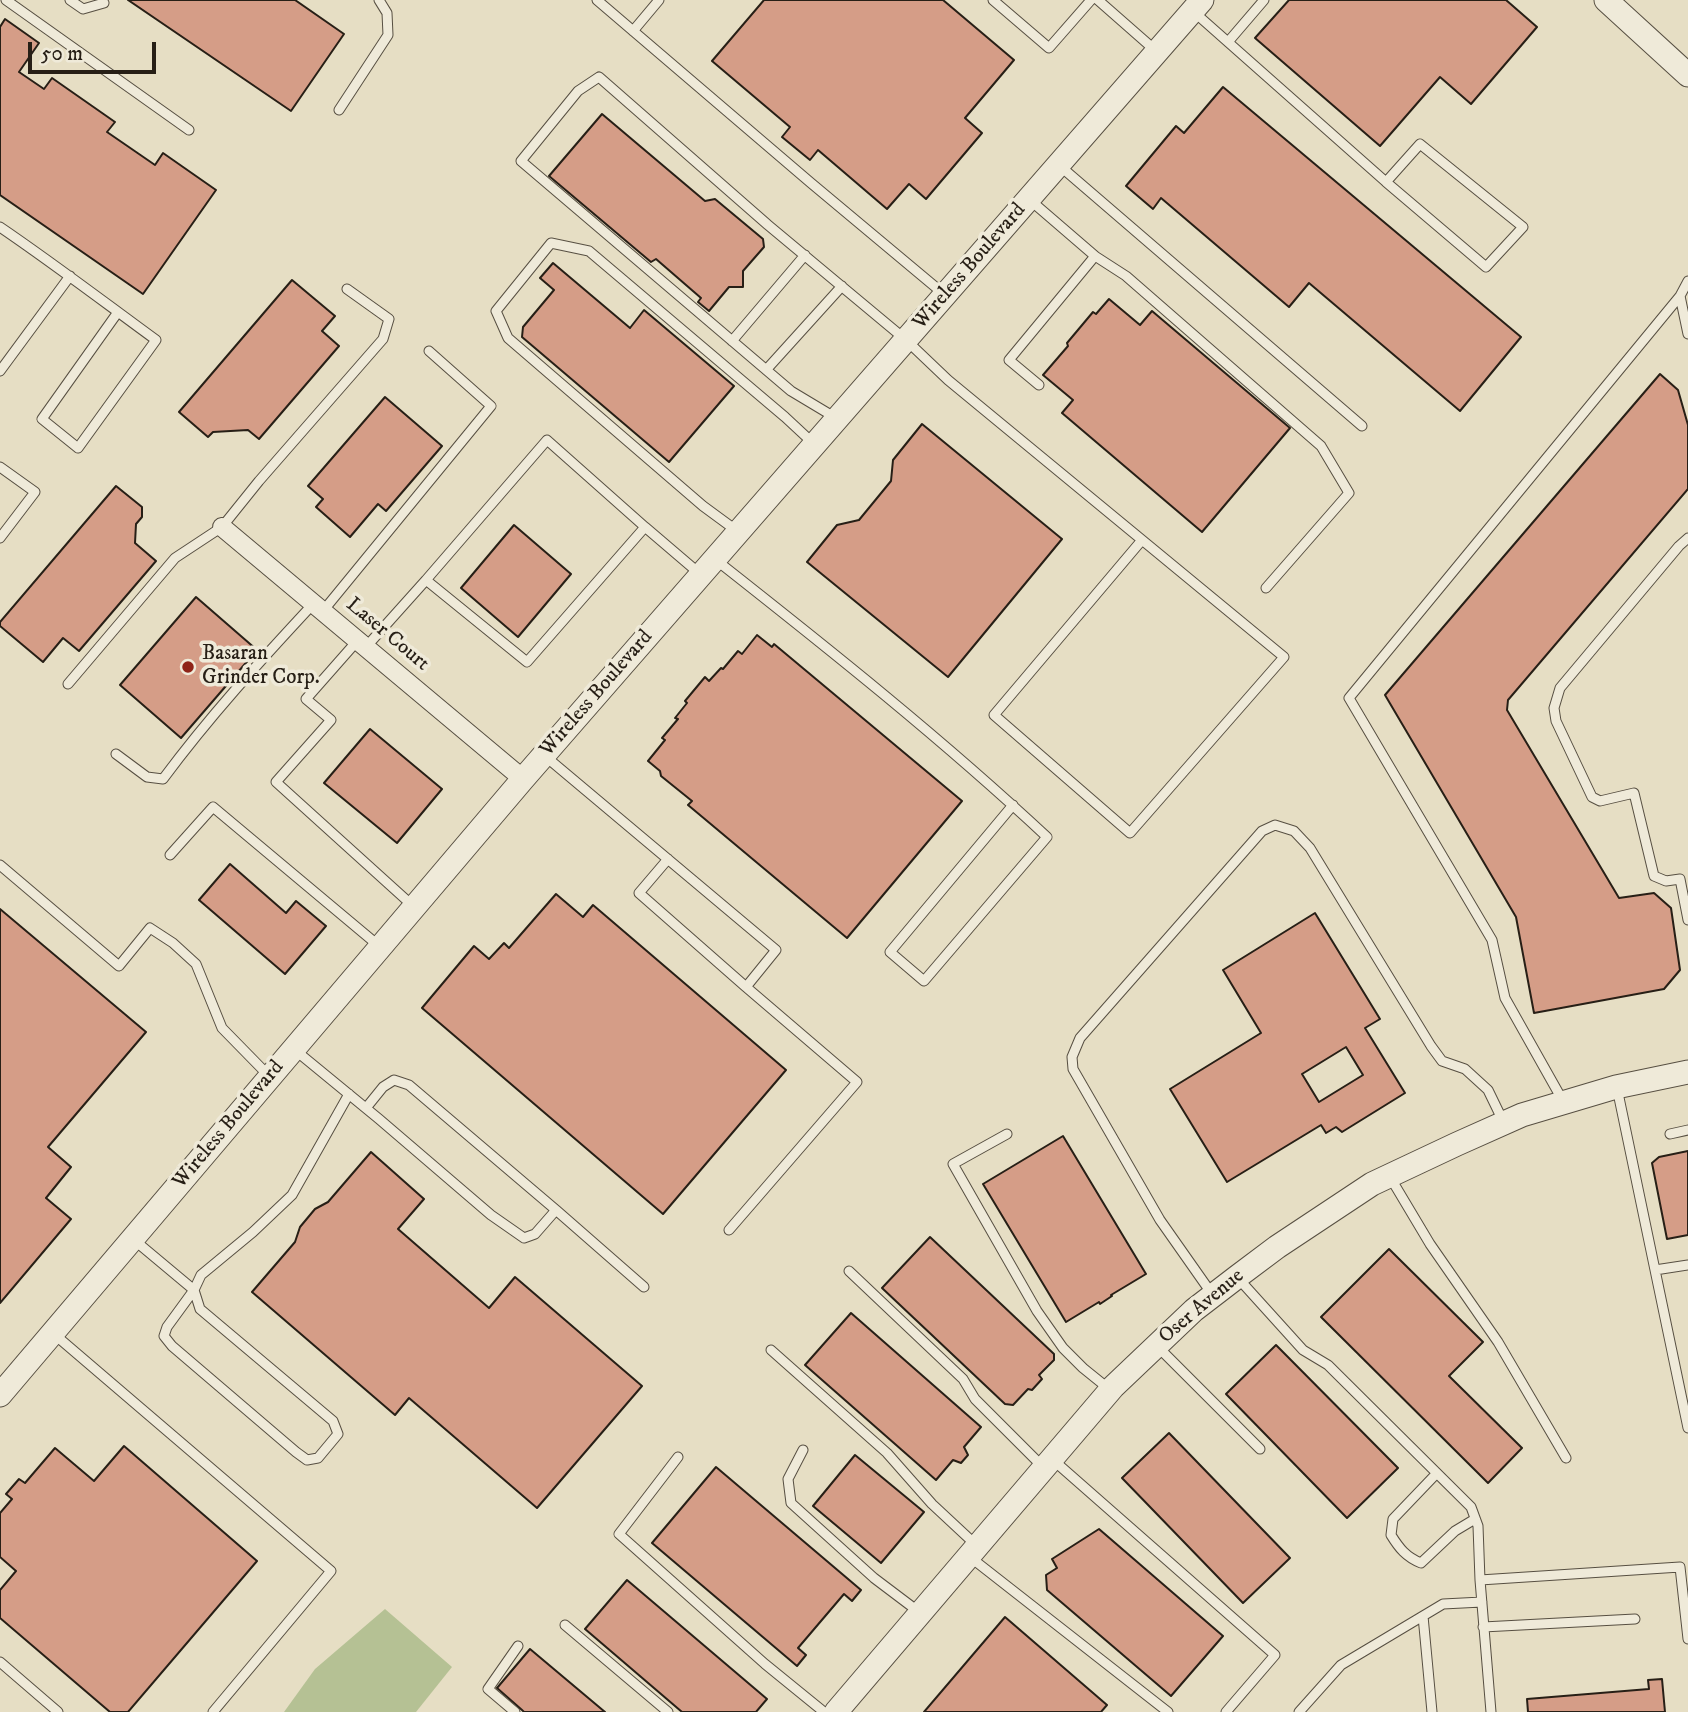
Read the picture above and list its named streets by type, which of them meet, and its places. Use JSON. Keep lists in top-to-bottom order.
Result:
{
  "streets": {
    "street": ["Wireless Boulevard", "Laser Court", "Oser Avenue"]
  },
  "crossings": [
    ["Wireless Boulevard", "Laser Court"]
  ],
  "places": ["Basaran Grinder Corp."],
  "scale_bar": "50 m"
}
